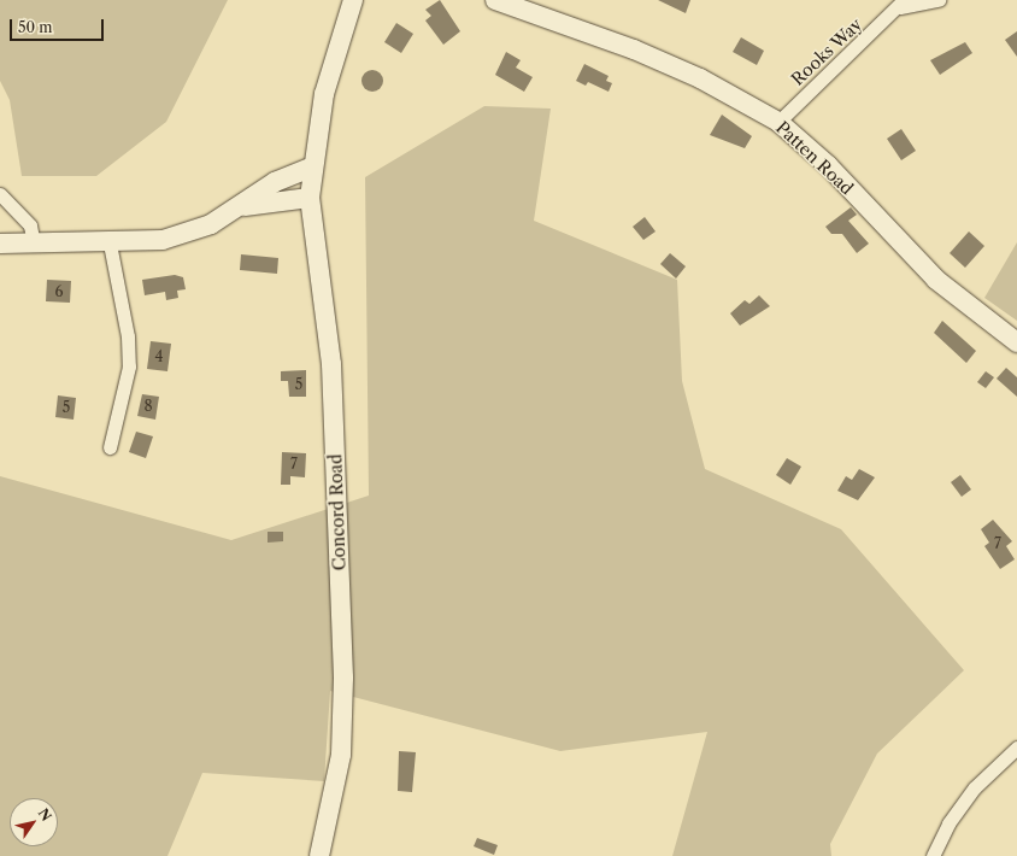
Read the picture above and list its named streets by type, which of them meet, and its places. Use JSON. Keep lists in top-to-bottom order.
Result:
{
  "streets": {
    "street": ["Rooks Way", "Patten Road", "Concord Road"]
  },
  "crossings": [
    ["Rooks Way", "Patten Road"]
  ],
  "house_numbers": [
    "6",
    "4",
    "5",
    "8",
    "5",
    "7",
    "7"
  ],
  "scale_bar": "50 m",
  "north": "top right"
}
